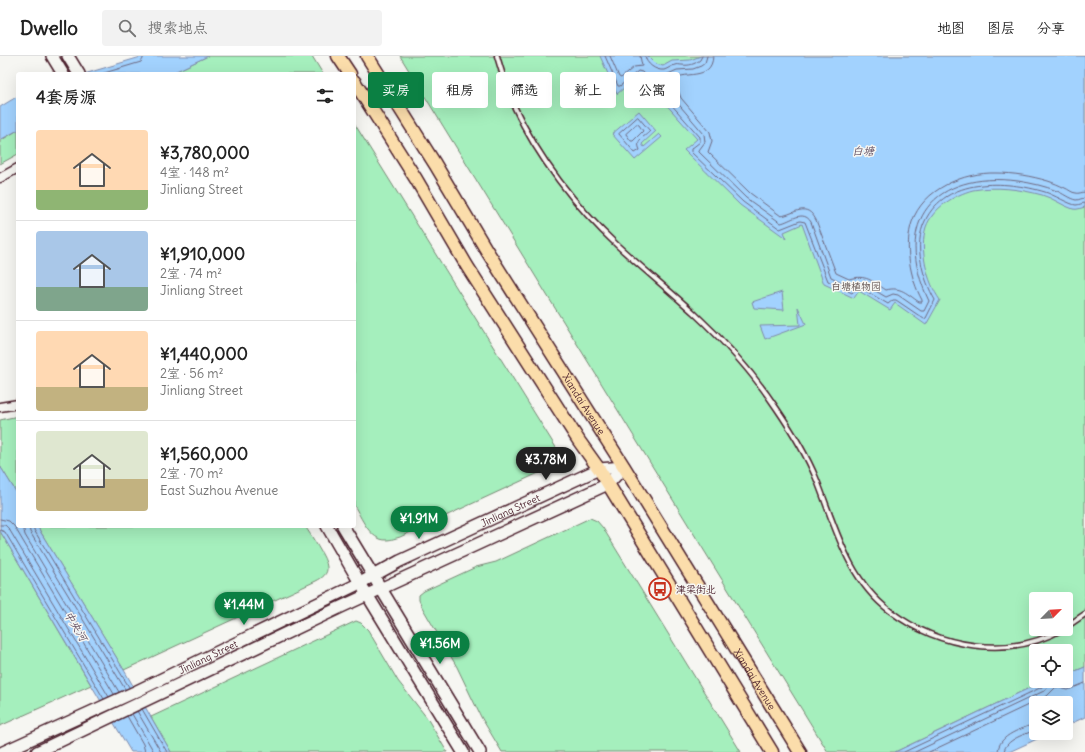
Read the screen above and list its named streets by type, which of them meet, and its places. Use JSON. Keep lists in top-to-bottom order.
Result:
{
  "streets": {
    "main road": ["Xiandai Avenue", "Jinliang Street"]
  },
  "crossings": [
    ["Xiandai Avenue", "Jinliang Street"]
  ],
  "water": ["白塘", "中央河"],
  "parks": ["白塘植物园"],
  "places": {
    "bus stop": ["津梁街北"]
  },
  "north": "top right",
  "page": {
    "header": "Dwello",
    "search": "搜索地点",
    "nav": ["地图", "图层", "分享"],
    "chip": [
      "买房",
      "租房",
      "筛选",
      "新上",
      "公寓"
    ],
    "heading": "4套房源",
    "list": [
      {
        "name": "¥3,780,000",
        "note": "4室 · 148 m² · Jinliang Street"
      },
      {
        "name": "¥1,910,000",
        "note": "2室 · 74 m² · Jinliang Street"
      },
      {
        "name": "¥1,440,000",
        "note": "2室 · 56 m² · Jinliang Street"
      },
      {
        "name": "¥1,560,000",
        "note": "2室 · 70 m² · East Suzhou Avenue"
      }
    ],
    "price": [
      "¥3.78M",
      "¥1.91M",
      "¥1.44M",
      "¥1.56M"
    ]
  }
}
